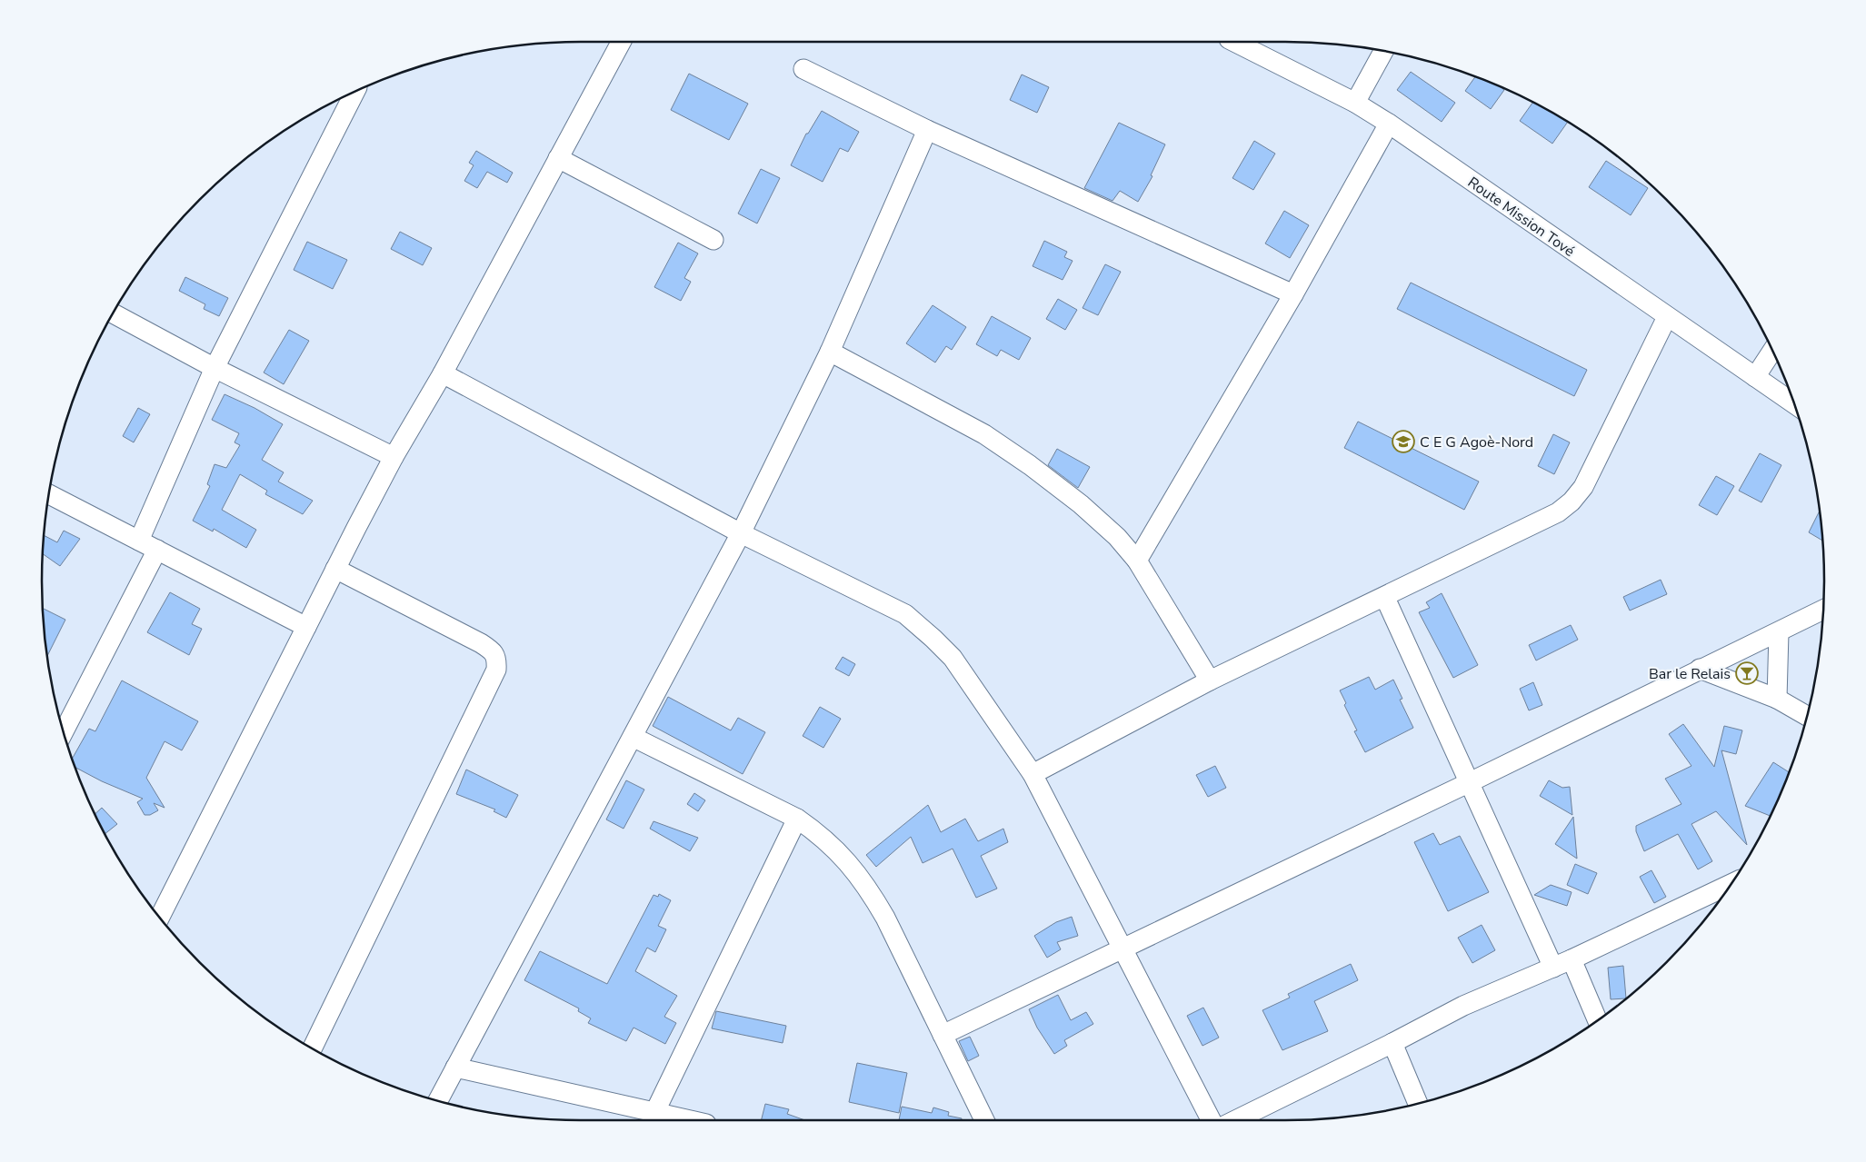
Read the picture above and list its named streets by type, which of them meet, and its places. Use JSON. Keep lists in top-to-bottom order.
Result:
{
  "streets": {
    "street": ["Route Mission Tové"]
  },
  "places": {
    "school or university": ["C E G Agoè-Nord"],
    "bar": ["Bar le Relais"]
  }
}
